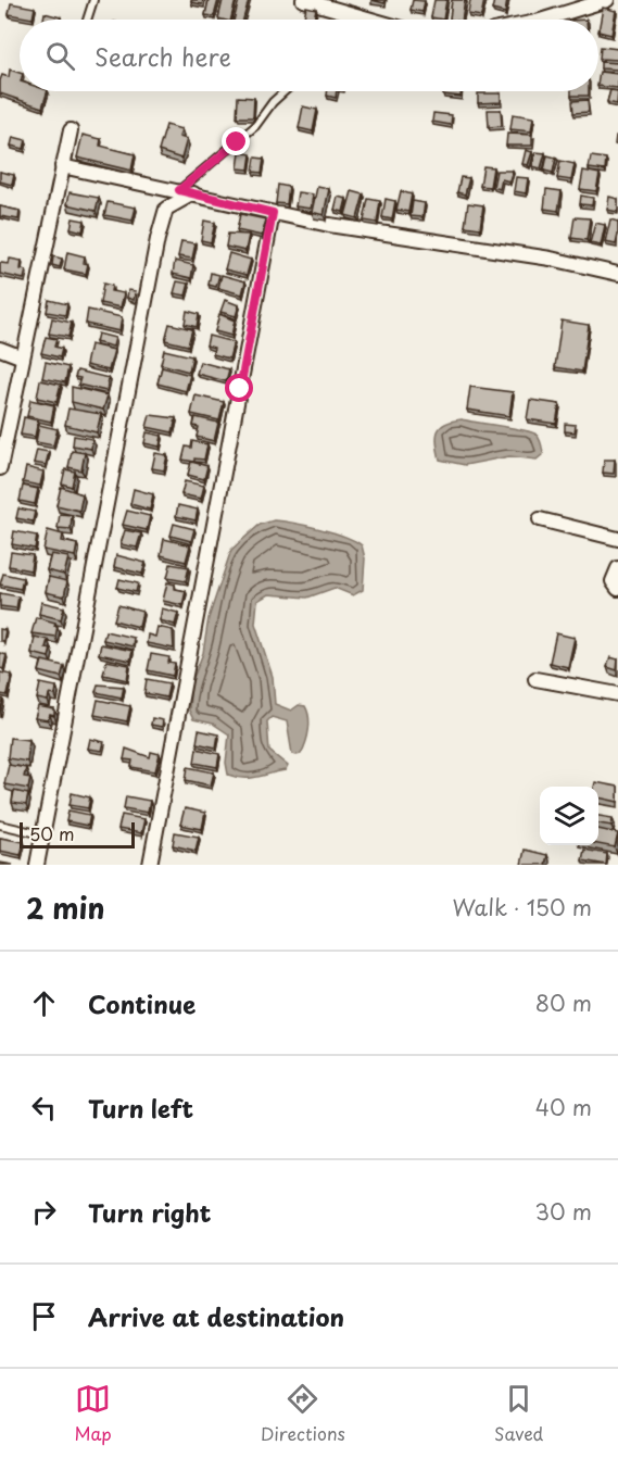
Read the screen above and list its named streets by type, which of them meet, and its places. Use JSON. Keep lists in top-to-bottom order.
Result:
{
  "scale_bar": "50 m",
  "page": {
    "search": "Search here",
    "scale": "50 m",
    "heading": ["2 min", "Walk · 150 m"],
    "list": [
      ["Continue", "80 m"],
      ["Turn left", "40 m"],
      ["Turn right", "30 m"],
      "Arrive at destination"
    ],
    "nav": ["Map", "Directions", "Saved"]
  }
}
